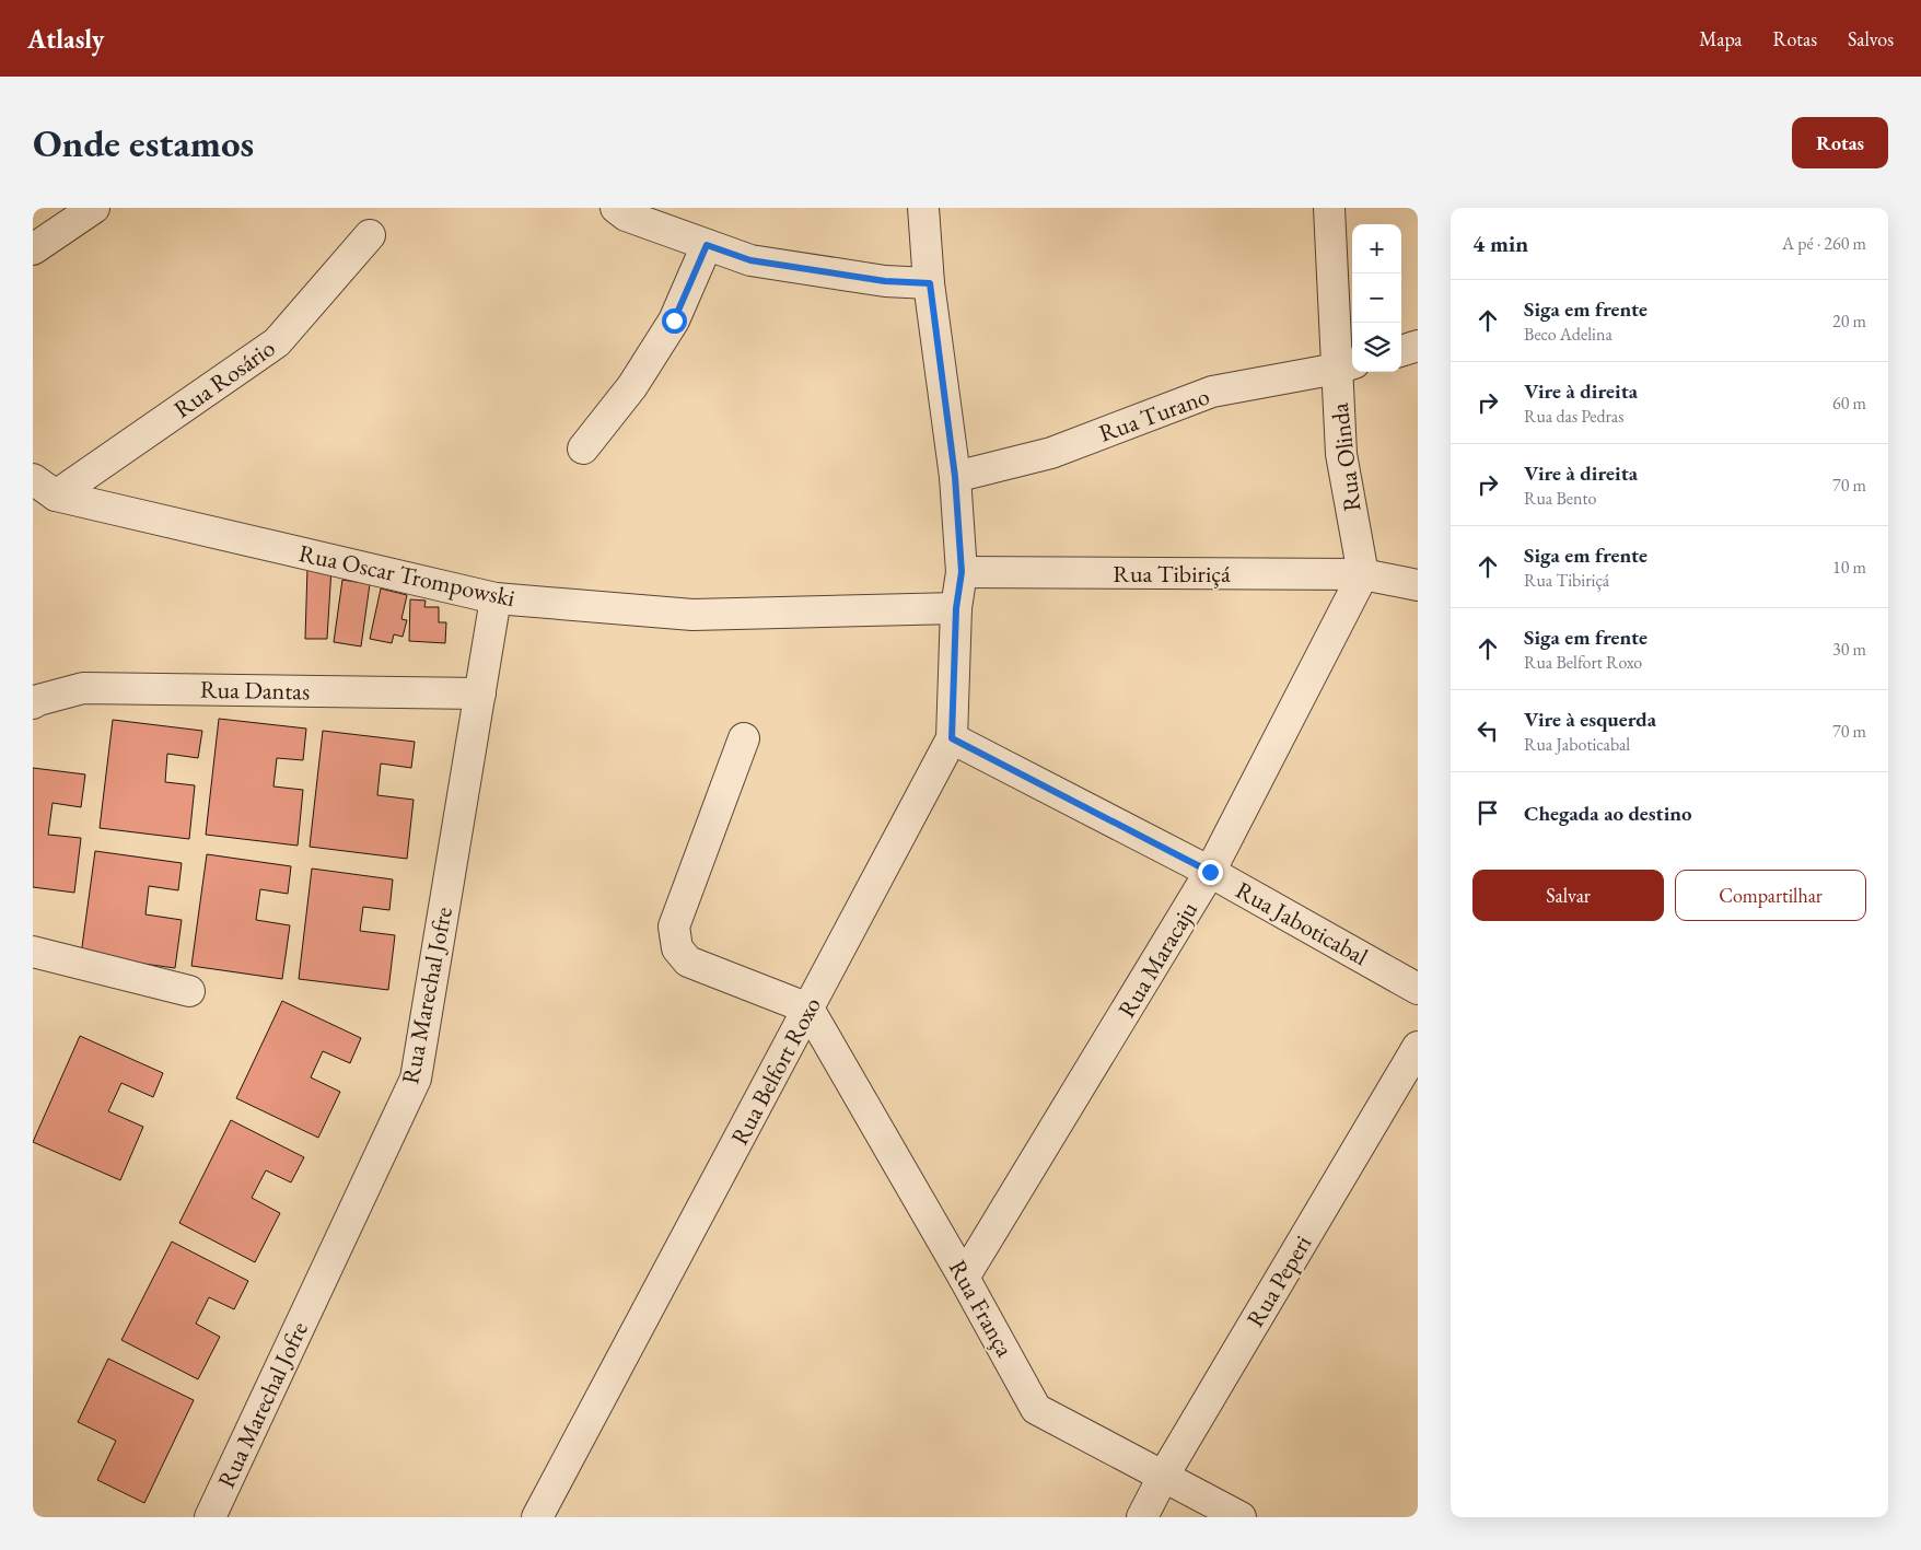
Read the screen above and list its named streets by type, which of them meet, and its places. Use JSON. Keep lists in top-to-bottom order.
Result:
{
  "streets": {
    "street": [
      "Rua Rosário",
      "Rua Turano",
      "Rua Olinda",
      "Rua Tibiriçá",
      "Rua Oscar Trompowski",
      "Rua Dantas",
      "Rua Jaboticabal",
      "Rua Maracaju",
      "Rua Marechal Jofre",
      "Rua Belfort Roxo",
      "Rua Peperi",
      "Rua França"
    ]
  },
  "crossings": [
    ["Rua Rosário", "Rua Oscar Trompowski"],
    ["Rua Turano", "Rua Olinda"],
    ["Rua Olinda", "Rua Tibiriçá"],
    ["Rua Olinda", "Rua Maracaju"],
    ["Rua Tibiriçá", "Rua Maracaju"],
    ["Rua Oscar Trompowski", "Rua Marechal Jofre"],
    ["Rua Oscar Trompowski", "Rua Belfort Roxo"],
    ["Rua Dantas", "Rua Marechal Jofre"],
    ["Rua Jaboticabal", "Rua Maracaju"],
    ["Rua Jaboticabal", "Rua Belfort Roxo"],
    ["Rua Maracaju", "Rua França"],
    ["Rua Belfort Roxo", "Rua França"],
    ["Rua Peperi", "Rua França"]
  ],
  "page": {
    "header": "Atlasly",
    "nav": ["Mapa", "Rotas", "Salvos"],
    "buttons": [
      "Rotas",
      ["Salvar", "Compartilhar"]
    ],
    "title": "Onde estamos",
    "heading": ["4 min", "A pé · 260 m"],
    "map_buttons": ["+", "−"],
    "list": [
      ["Siga em frente", "Beco Adelina", "20 m"],
      ["Vire à direita", "Rua das Pedras", "60 m"],
      ["Vire à direita", "Rua Bento", "70 m"],
      ["Siga em frente", "Rua Tibiriçá", "10 m"],
      ["Siga em frente", "Rua Belfort Roxo", "30 m"],
      ["Vire à esquerda", "Rua Jaboticabal", "70 m"],
      "Chegada ao destino"
    ]
  }
}
